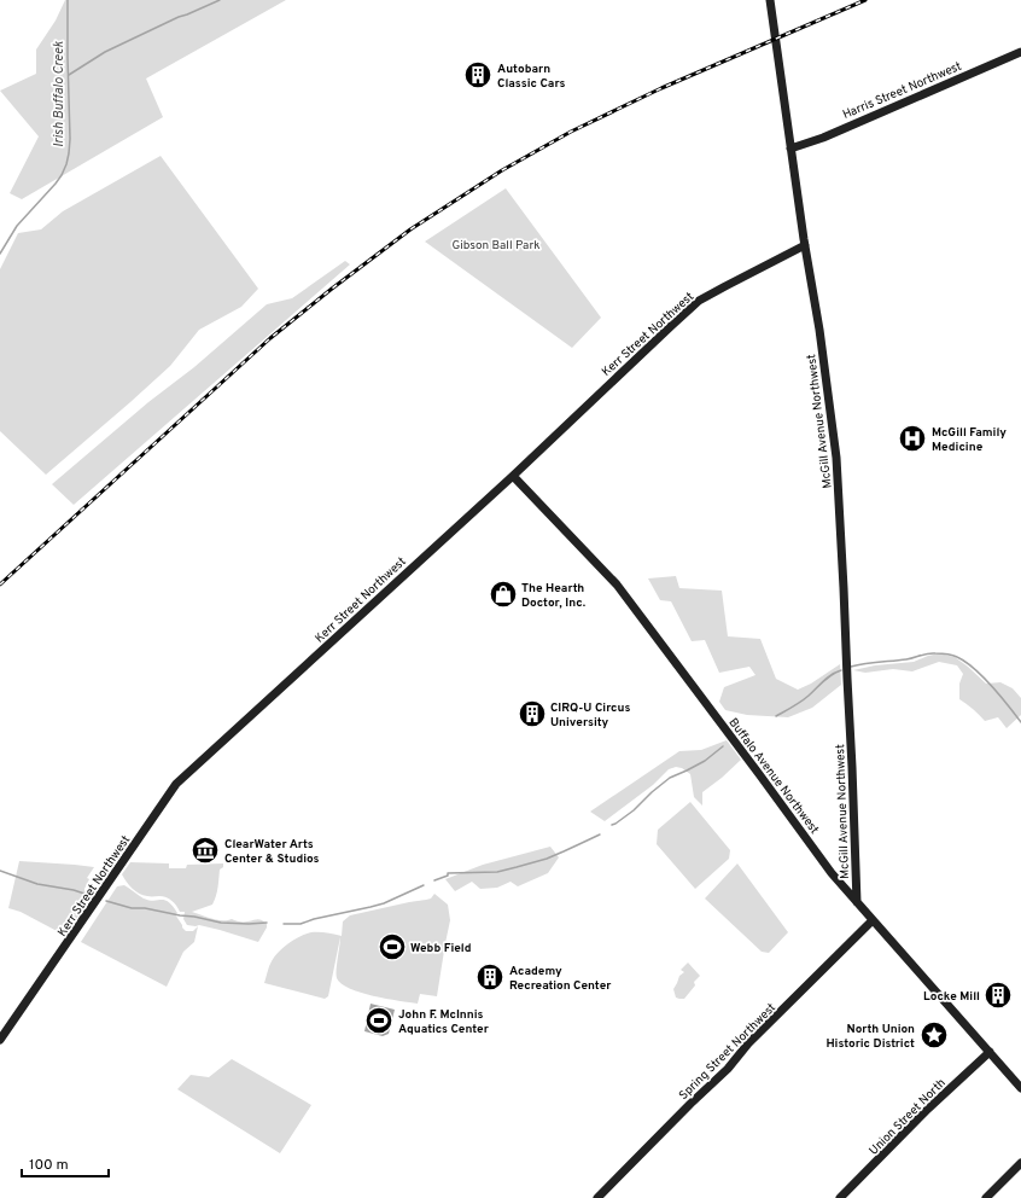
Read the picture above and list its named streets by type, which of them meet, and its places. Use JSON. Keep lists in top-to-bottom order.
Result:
{
  "streets": {
    "street": [
      "Harris Street Northwest",
      "Kerr Street Northwest",
      "McGill Avenue Northwest",
      "Buffalo Avenue Northwest",
      "Spring Street Northwest",
      "Union Street North"
    ]
  },
  "crossings": [
    ["Harris Street Northwest", "McGill Avenue Northwest"],
    ["Kerr Street Northwest", "McGill Avenue Northwest"],
    ["Kerr Street Northwest", "Buffalo Avenue Northwest"],
    ["McGill Avenue Northwest", "Buffalo Avenue Northwest"],
    ["Buffalo Avenue Northwest", "Spring Street Northwest"],
    ["Buffalo Avenue Northwest", "Union Street North"]
  ],
  "water": ["Irish Buffalo Creek"],
  "parks": ["Gibson Ball Park"],
  "places": {
    "building": [
      "Autobarn Classic Cars",
      "CIRQ-U Circus University",
      "Academy Recreation Center",
      "Locke Mill"
    ],
    "hospital": ["McGill Family Medicine"],
    "shop": ["The Hearth Doctor, Inc."],
    "museum": ["ClearWater Arts Center & Studios"],
    "sports": ["Webb Field", "John F. McInnis Aquatics Center"],
    "place": ["North Union Historic District"]
  },
  "scale_bar": "100 m"
}
